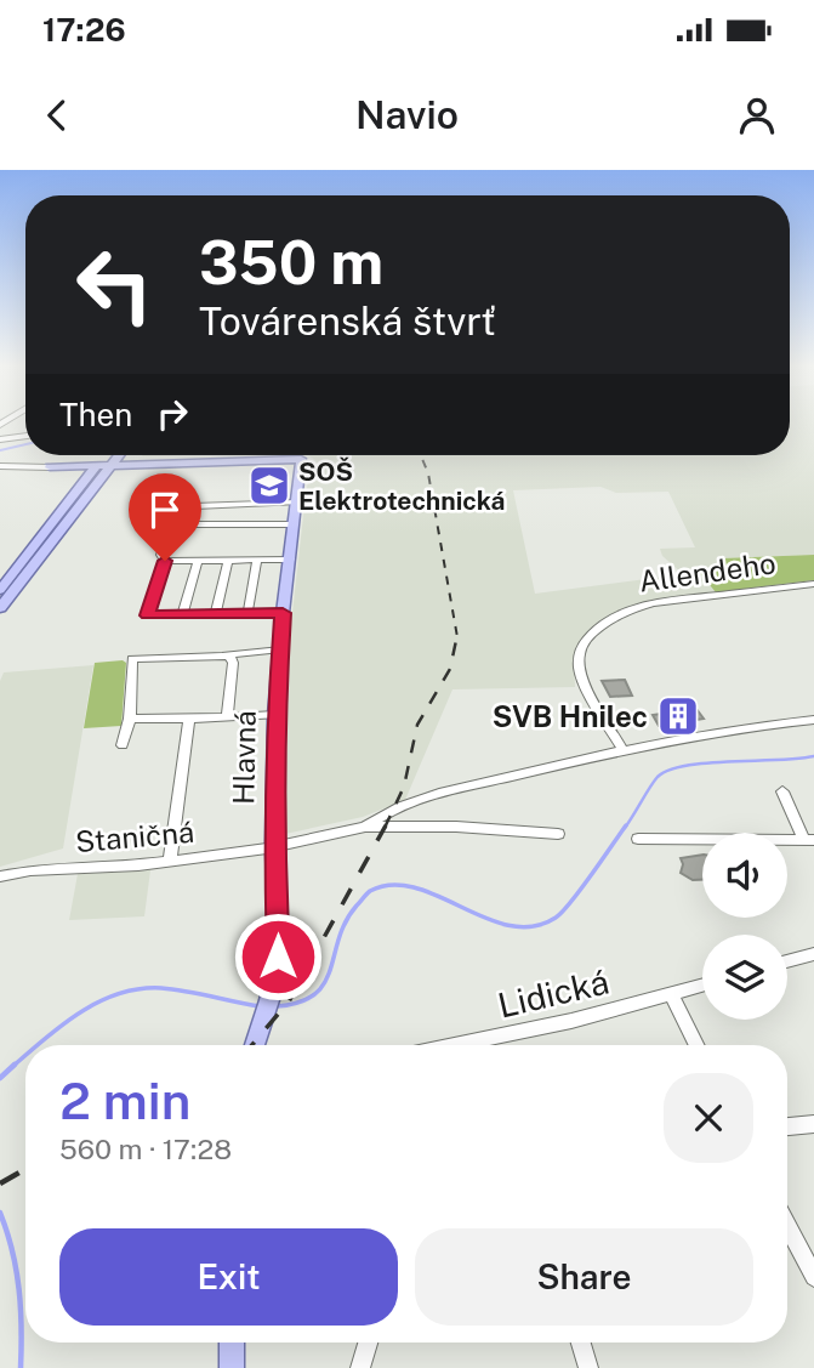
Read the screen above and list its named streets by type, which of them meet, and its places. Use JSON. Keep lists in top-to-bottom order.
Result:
{
  "streets": {
    "main road": ["Hlavná"],
    "street": ["Allendeho", "Staničná", "Lidická"]
  },
  "crossings": [
    ["Hlavná", "Staničná"]
  ],
  "places": {
    "school or university": ["SOŠ Elektrotechnická"],
    "building": ["SVB Hnilec"]
  },
  "page": {
    "status": "17:26",
    "header": "Navio",
    "turn": ["350 m", "Továrenská štvrť"],
    "then": "Then",
    "heading": ["2 min", "560 m · 17:28"],
    "buttons": ["Exit", "Share"]
  }
}
